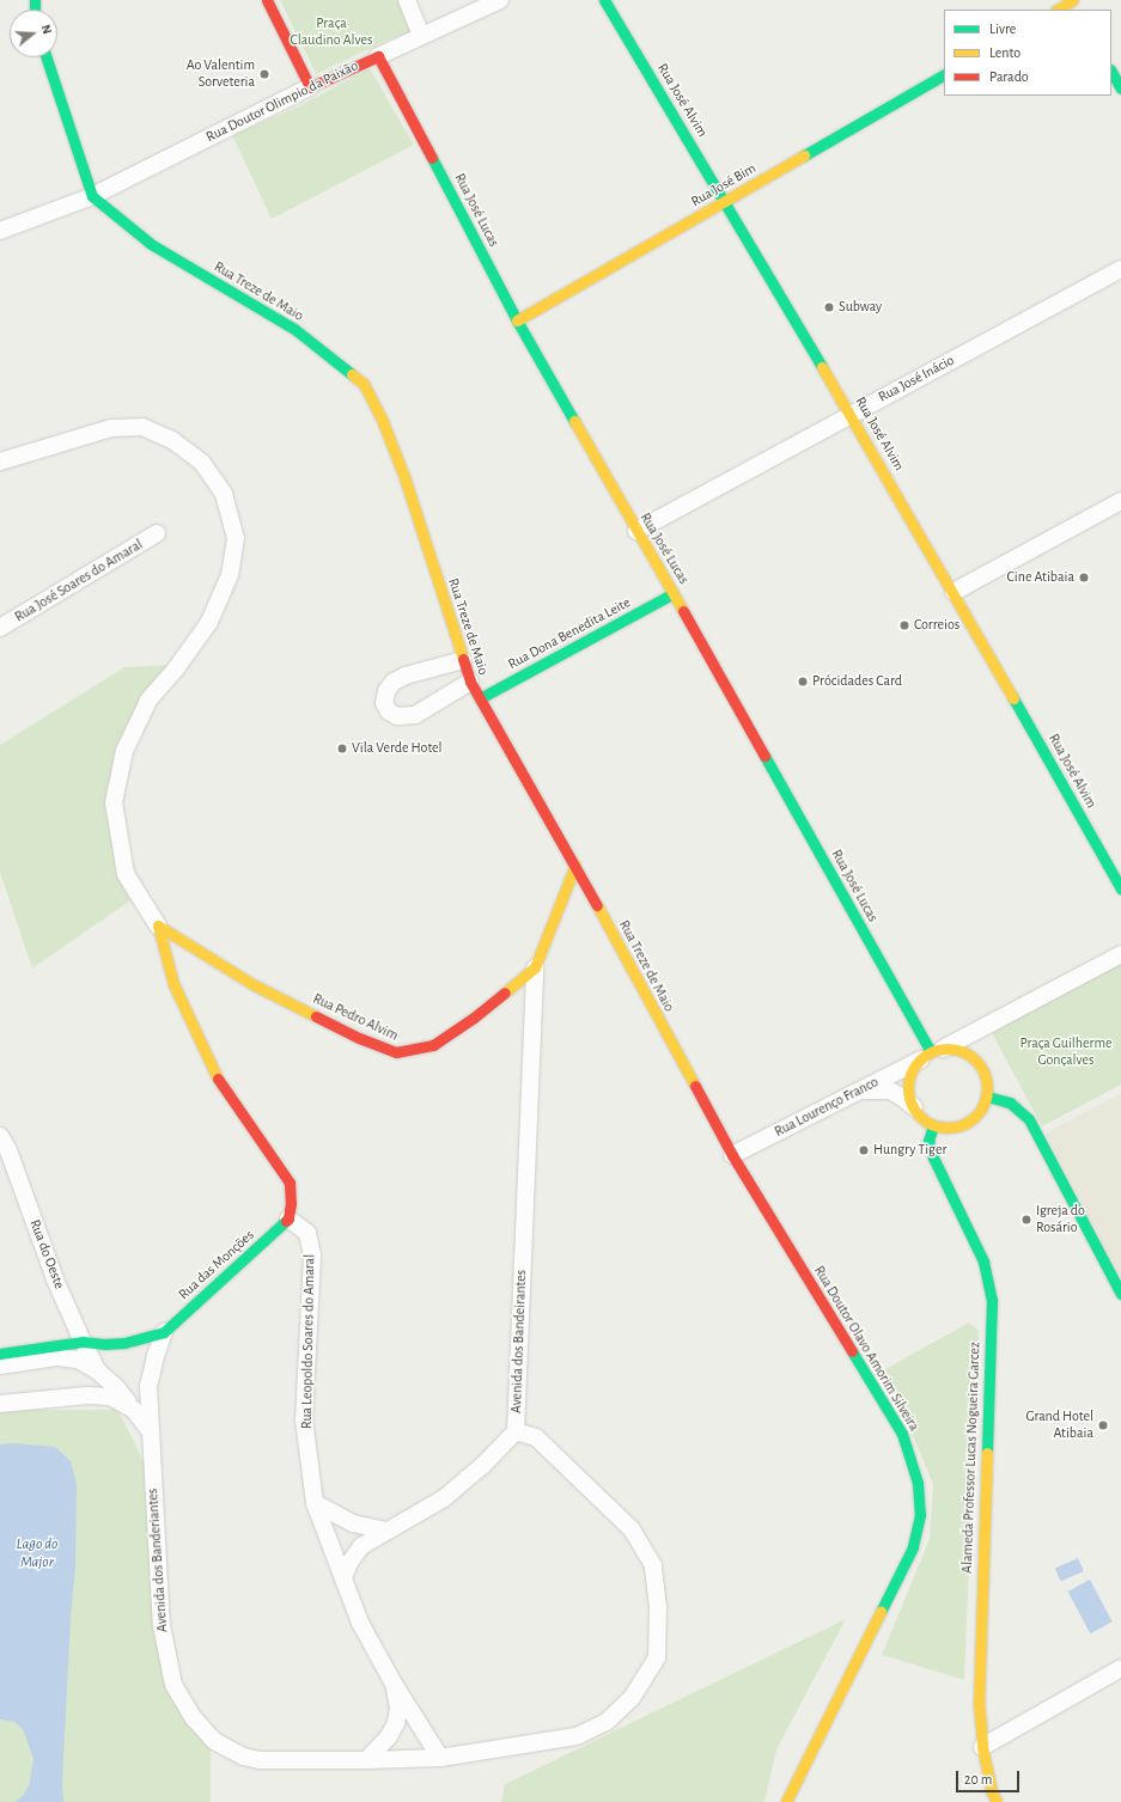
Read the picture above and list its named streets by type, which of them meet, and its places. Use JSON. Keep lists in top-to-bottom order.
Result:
{
  "streets": {
    "street": [
      "Rua José Alvim",
      "Rua Doutor Olimpio da Paixão",
      "Rua José Bim",
      "Rua José Lucas",
      "Rua Treze de Maio",
      "Rua José Inácio",
      "Rua José Soares do Amaral",
      "Rua Dona Benedita Leite",
      "Rua Pedro Alvim",
      "Rua Lourenço Franco",
      "Rua do Oeste",
      "Rua das Monções",
      "Rua Leopoldo Soares do Amaral",
      "Avenida dos Bandeirantes",
      "Rua Doutor Olavo Amorim Silveira",
      "Alameda Professor Lucas Nogueira Garcez",
      "Avenida dos Banderiantes"
    ]
  },
  "crossings": [
    ["Rua José Alvim", "Rua José Bim"],
    ["Rua José Alvim", "Rua José Inácio"],
    ["Rua Doutor Olimpio da Paixão", "Rua José Lucas"],
    ["Rua Doutor Olimpio da Paixão", "Rua Treze de Maio"],
    ["Rua José Bim", "Rua José Lucas"],
    ["Rua José Lucas", "Rua José Inácio"],
    ["Rua José Lucas", "Rua Dona Benedita Leite"],
    ["Rua José Lucas", "Rua Lourenço Franco"],
    ["Rua José Lucas", "Alameda Professor Lucas Nogueira Garcez"],
    ["Rua Treze de Maio", "Rua Dona Benedita Leite"],
    ["Rua Treze de Maio", "Rua Lourenço Franco"],
    ["Rua Treze de Maio", "Avenida dos Bandeirantes"],
    ["Rua Treze de Maio", "Rua Doutor Olavo Amorim Silveira"],
    ["Rua Pedro Alvim", "Avenida dos Bandeirantes"],
    ["Rua Lourenço Franco", "Rua Doutor Olavo Amorim Silveira"],
    ["Rua Lourenço Franco", "Alameda Professor Lucas Nogueira Garcez"],
    ["Rua das Monções", "Rua Leopoldo Soares do Amaral"],
    ["Rua das Monções", "Avenida dos Banderiantes"],
    ["Rua Leopoldo Soares do Amaral", "Avenida dos Bandeirantes"],
    ["Rua Leopoldo Soares do Amaral", "Avenida dos Banderiantes"],
    ["Avenida dos Bandeirantes", "Avenida dos Banderiantes"]
  ],
  "water": ["Lago do Major"],
  "parks": ["Praça Claudino Alves", "Praça Guilherme Gonçalves"],
  "places": [
    "Ao Valentim Sorveteria",
    "Subway",
    "Cine Atibaia",
    "Correios",
    "Prócidades Card",
    "Vila Verde Hotel",
    "Hungry Tiger",
    "Igreja do Rosário",
    "Grand Hotel Atibaia"
  ],
  "legend": ["Livre", "Lento", "Parado"],
  "scale_bar": "20 m",
  "north": "right"
}
